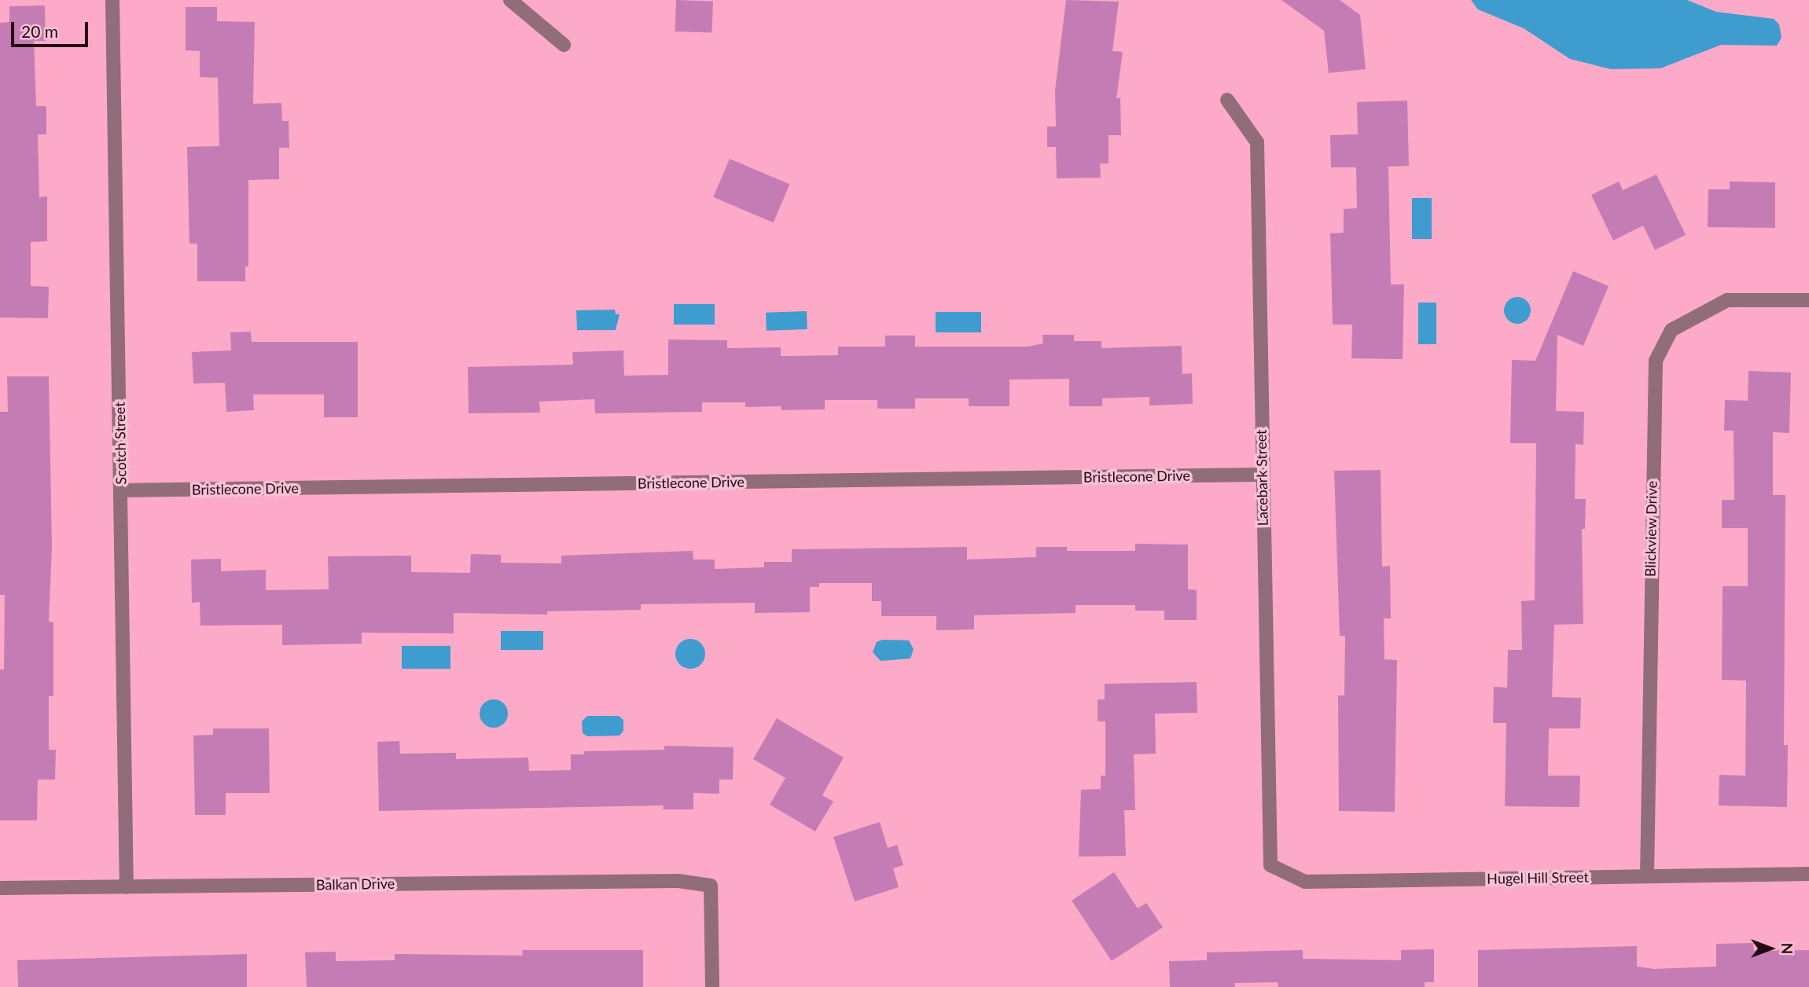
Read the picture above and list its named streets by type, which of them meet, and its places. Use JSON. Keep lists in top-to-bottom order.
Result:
{
  "streets": {
    "street": [
      "Scotch Street",
      "Bristlecone Drive",
      "Lacebark Street",
      "Blickview Drive",
      "Hugel Hill Street",
      "Balkan Drive"
    ]
  },
  "crossings": [
    ["Scotch Street", "Bristlecone Drive"],
    ["Scotch Street", "Balkan Drive"],
    ["Bristlecone Drive", "Lacebark Street"],
    ["Lacebark Street", "Hugel Hill Street"],
    ["Blickview Drive", "Hugel Hill Street"]
  ],
  "scale_bar": "20 m",
  "north": "right"
}
